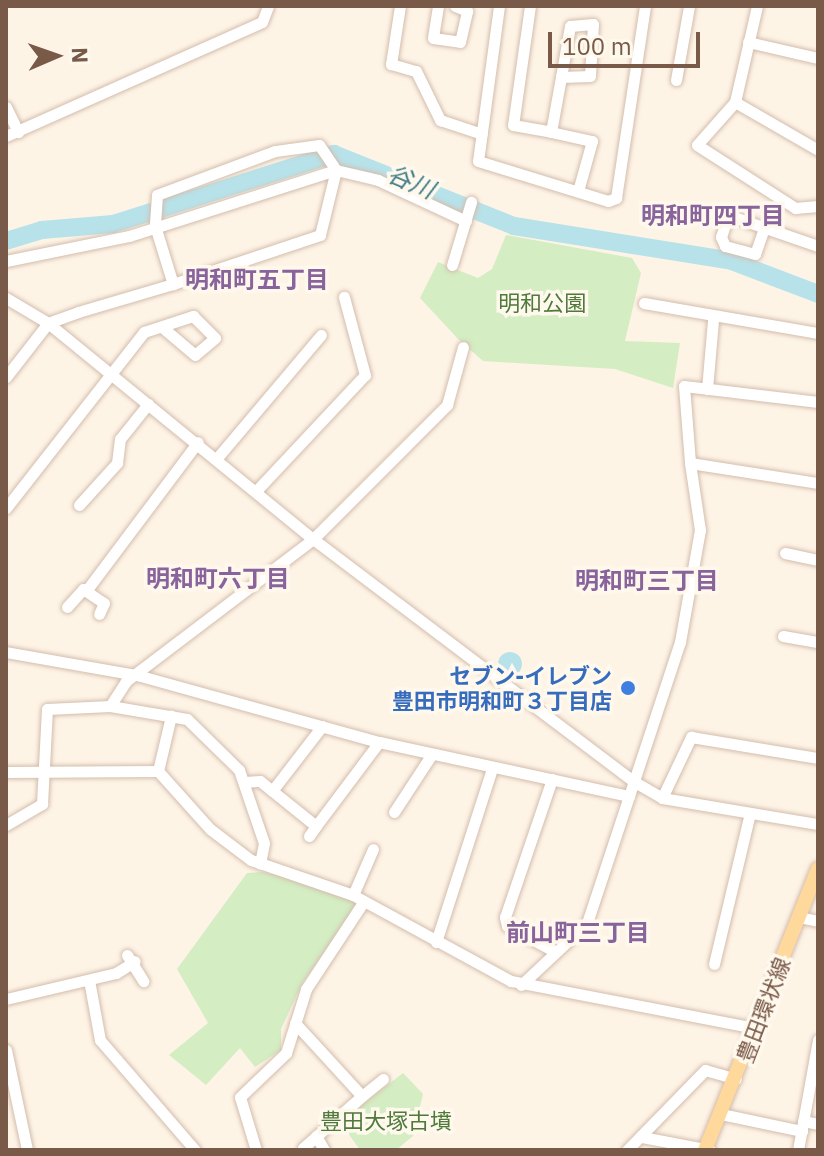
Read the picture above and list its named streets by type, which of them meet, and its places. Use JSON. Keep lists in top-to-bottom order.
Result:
{
  "streets": {
    "main road": ["豊田環状線"]
  },
  "districts": [
    "明和町四丁目",
    "明和町五丁目",
    "明和町六丁目",
    "明和町三丁目",
    "前山町三丁目"
  ],
  "water": ["谷川"],
  "parks": ["明和公園", "豊田大塚古墳"],
  "places": ["セブン-イレブン 豊田市明和町３丁目店"],
  "scale_bar": "100 m",
  "north": "right"
}
